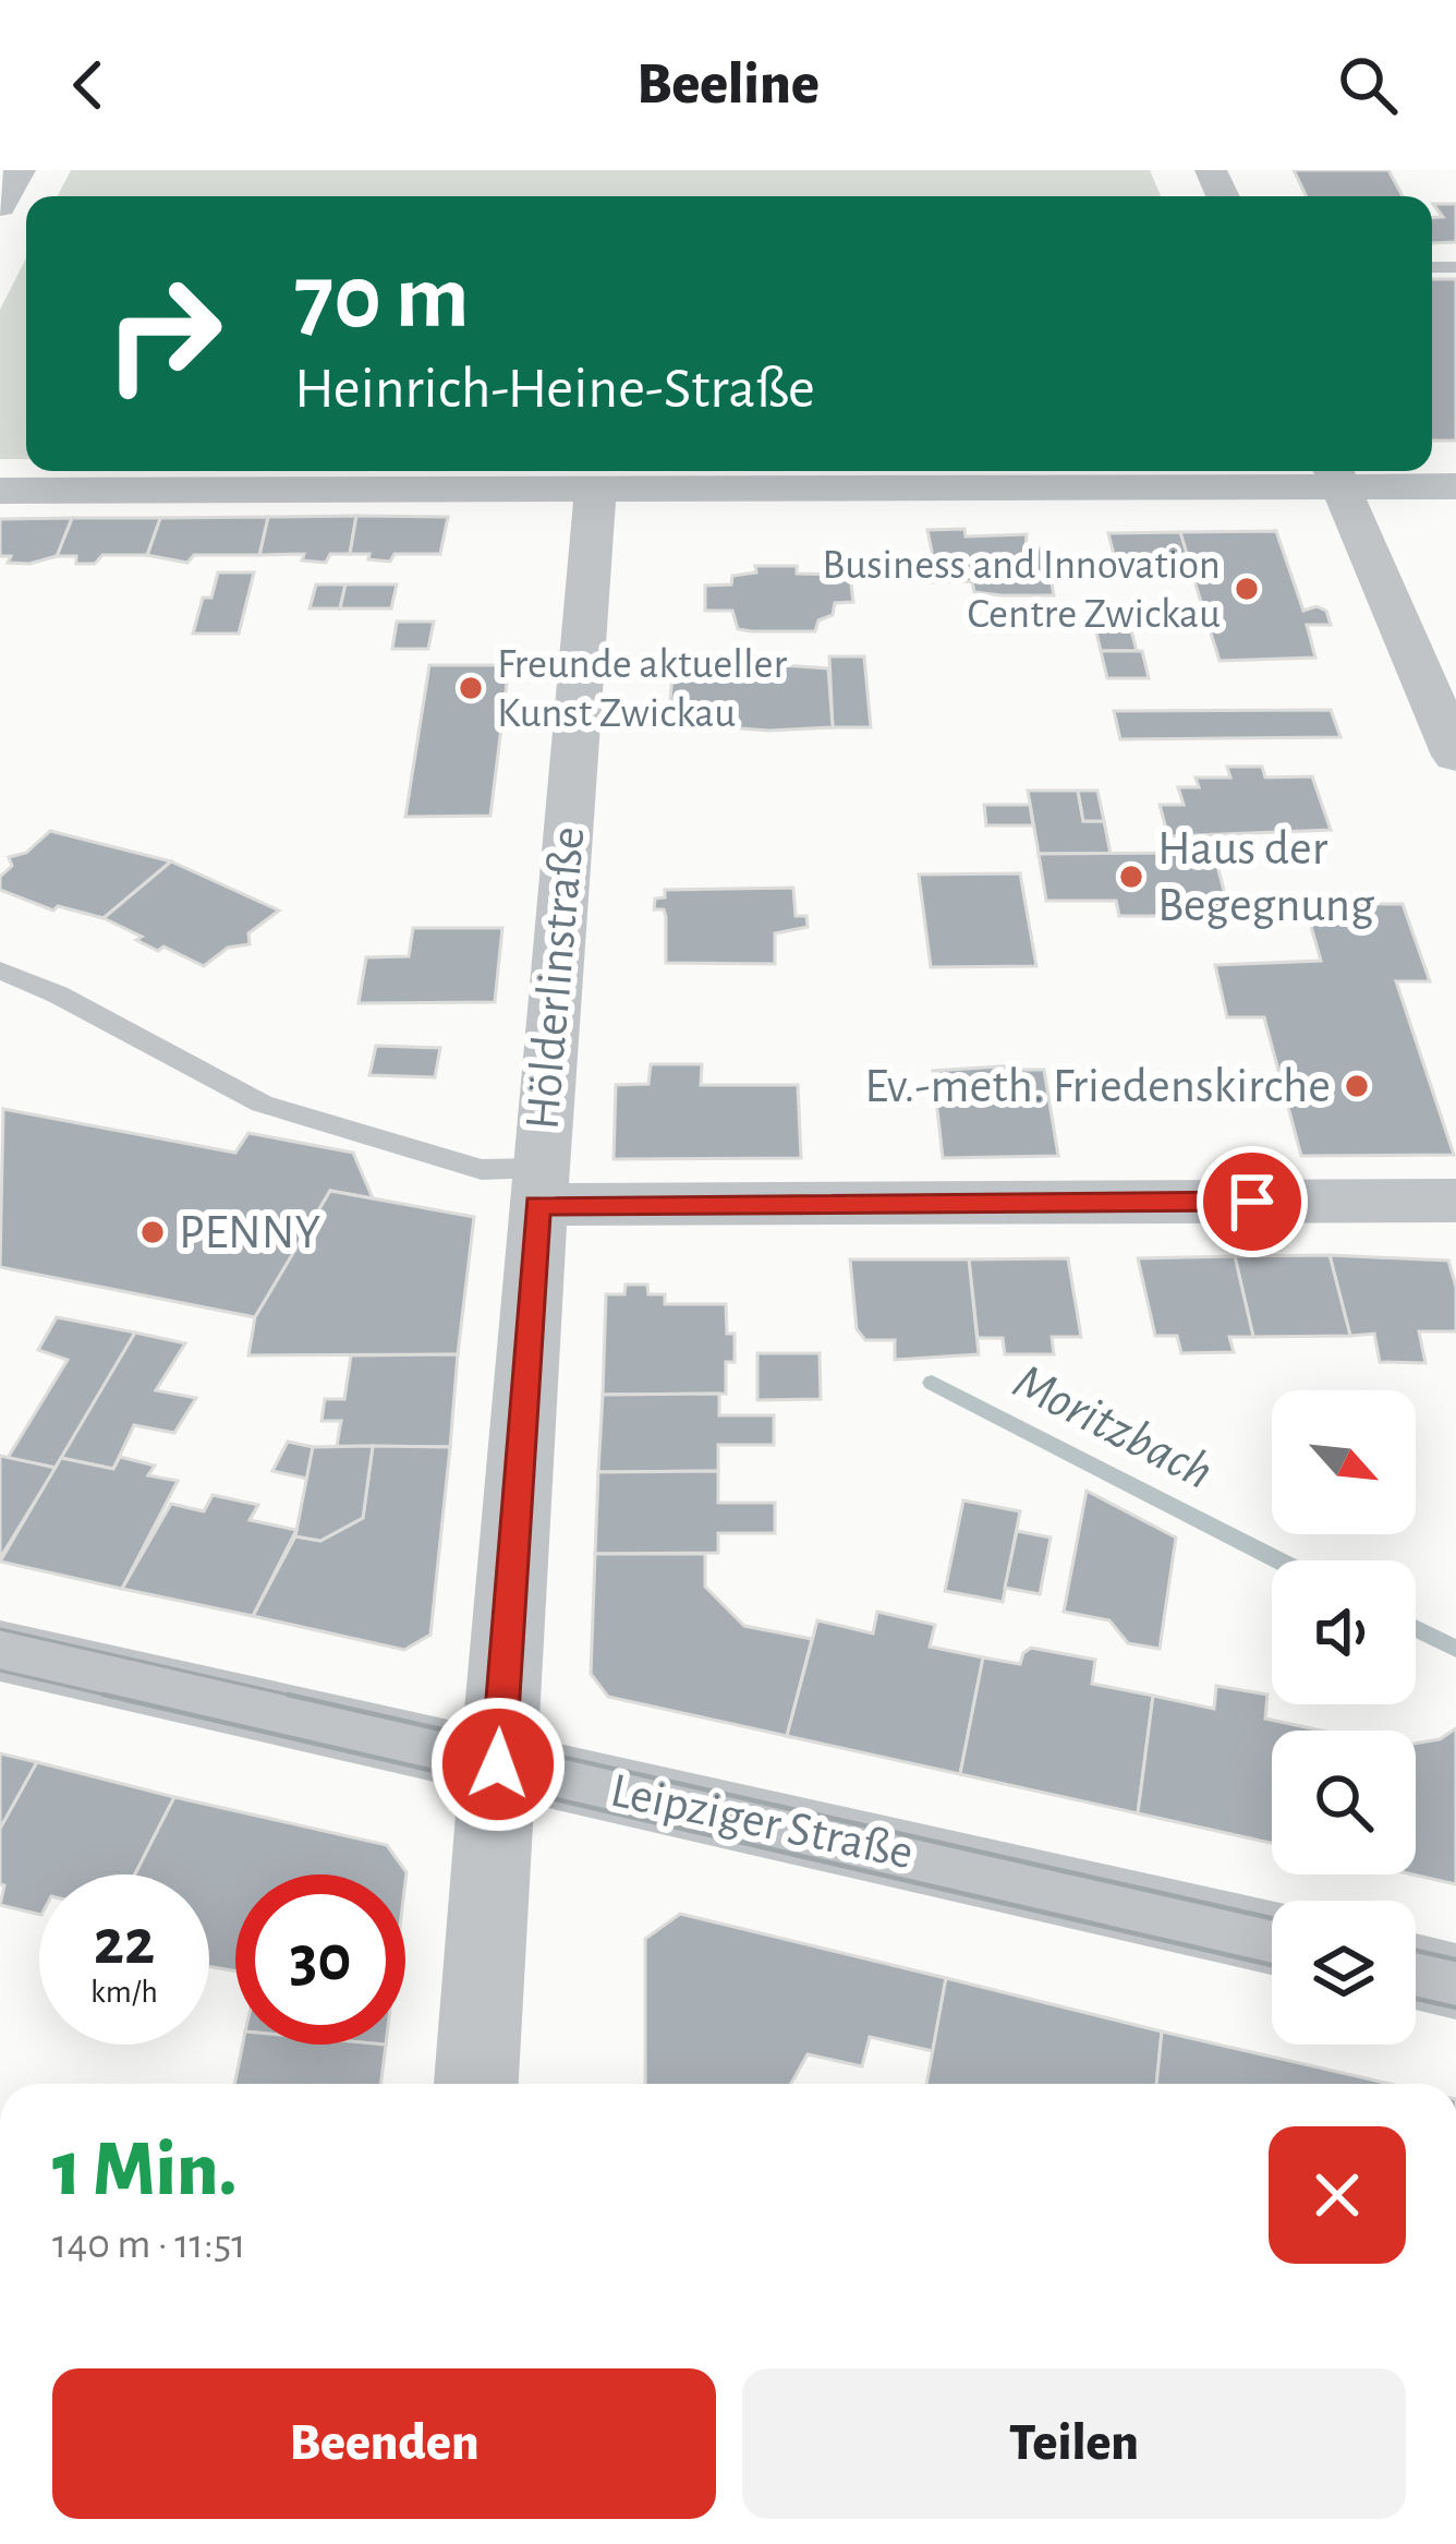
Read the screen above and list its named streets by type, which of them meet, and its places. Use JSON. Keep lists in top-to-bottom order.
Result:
{
  "streets": {
    "street": ["Hölderlinstraße", "Leipziger Straße"]
  },
  "crossings": [
    ["Hölderlinstraße", "Leipziger Straße"]
  ],
  "water": ["Moritzbach"],
  "places": [
    "Business and Innovation Centre Zwickau",
    "Freunde aktueller Kunst Zwickau",
    "Haus der Begegnung",
    "Ev.-meth. Friedenskirche",
    "PENNY"
  ],
  "north": "bottom right",
  "page": {
    "header": "Beeline",
    "turn": ["70 m", "Heinrich-Heine-Straße"],
    "speed": "22 km/h",
    "limit": "30",
    "heading": ["1 Min.", "140 m · 11:51"],
    "buttons": ["Beenden", "Teilen"]
  }
}
